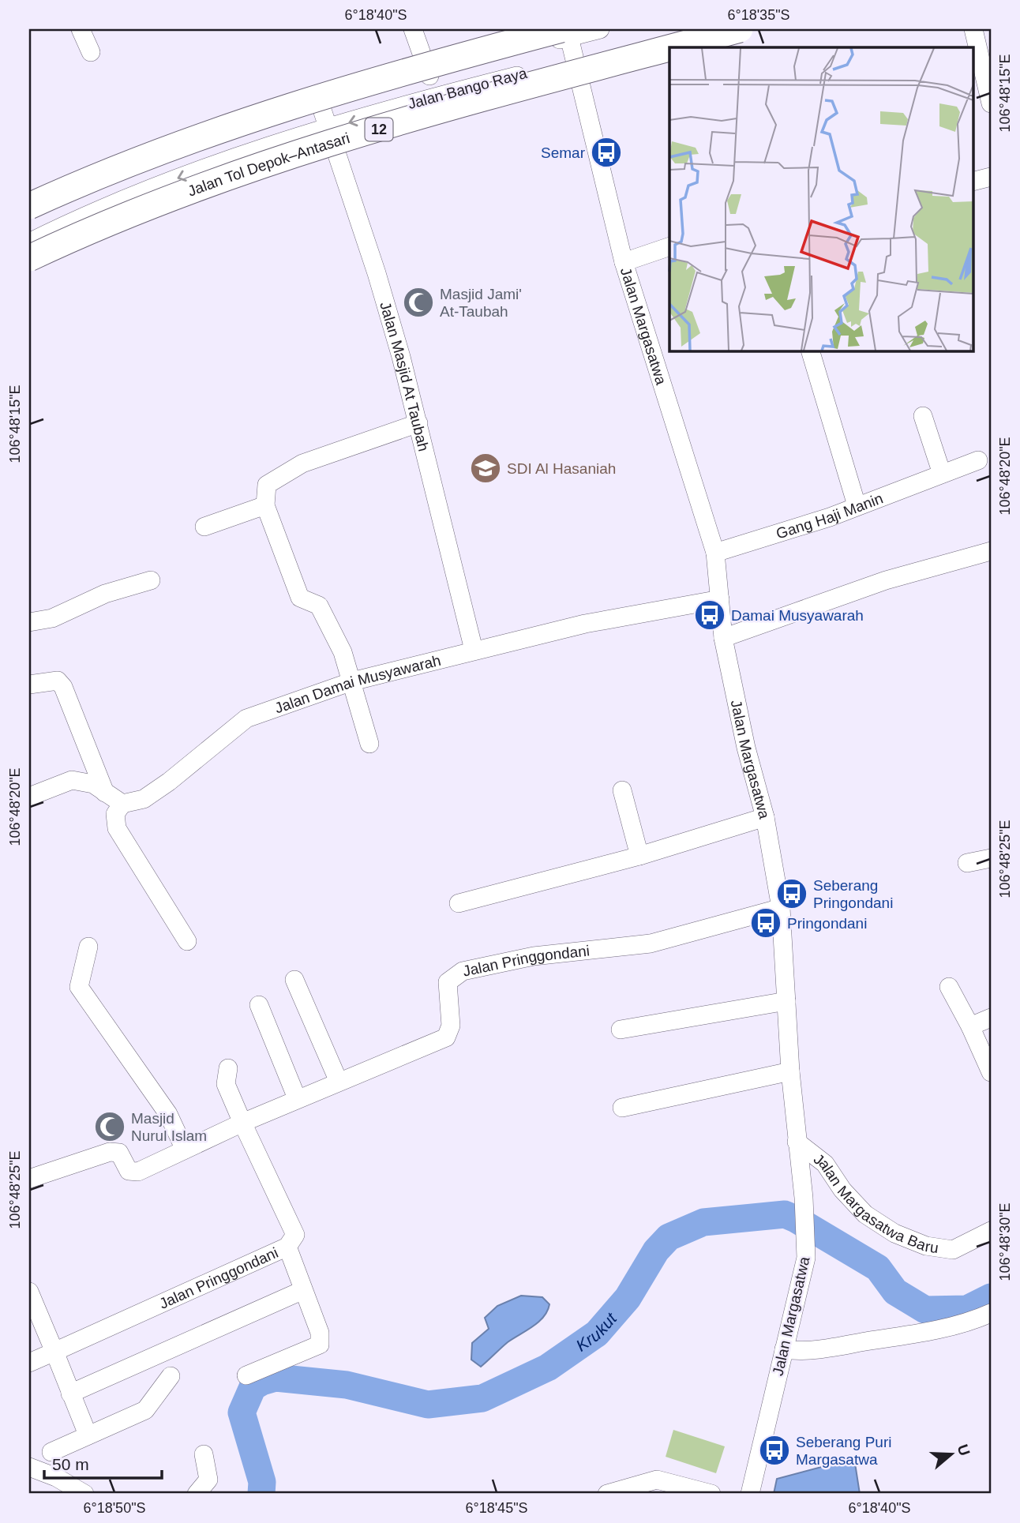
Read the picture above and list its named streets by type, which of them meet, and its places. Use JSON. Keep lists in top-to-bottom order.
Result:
{
  "streets": {
    "highway": ["12", "Jalan Tol Depok–Antasari"],
    "street": [
      "Jalan Bango Raya",
      "Jalan Margasatwa",
      "Jalan Masjid At Taubah",
      "Gang Haji Manin",
      "Jalan Damai Musyawarah",
      "Jalan Pringgondani",
      "Jalan Margasatwa Baru"
    ]
  },
  "crossings": [
    ["Jalan Bango Raya", "Jalan Margasatwa"],
    ["Jalan Bango Raya", "Jalan Masjid At Taubah"],
    ["Jalan Margasatwa", "Gang Haji Manin"],
    ["Jalan Margasatwa", "Jalan Damai Musyawarah"],
    ["Jalan Margasatwa", "Jalan Pringgondani"],
    ["Jalan Margasatwa", "Jalan Margasatwa Baru"],
    ["Jalan Masjid At Taubah", "Jalan Damai Musyawarah"]
  ],
  "water": ["Krukut"],
  "places": {
    "bus stop": [
      "Semar",
      "Damai Musyawarah",
      "Seberang Pringondani",
      "Pringondani",
      "Seberang Puri Margasatwa"
    ],
    "mosque": ["Masjid Jami' At-Taubah", "Masjid Nurul Islam"],
    "school or university": ["SDI Al Hasaniah"]
  },
  "scale_bar": "50 m",
  "north": "right",
  "coordinates": [
    "6°18'40\"S",
    "6°18'35\"S",
    "106°48'15\"E",
    "106°48'20\"E",
    "106°48'25\"E",
    "106°48'30\"E",
    "6°18'50\"S",
    "6°18'45\"S"
  ]
}
